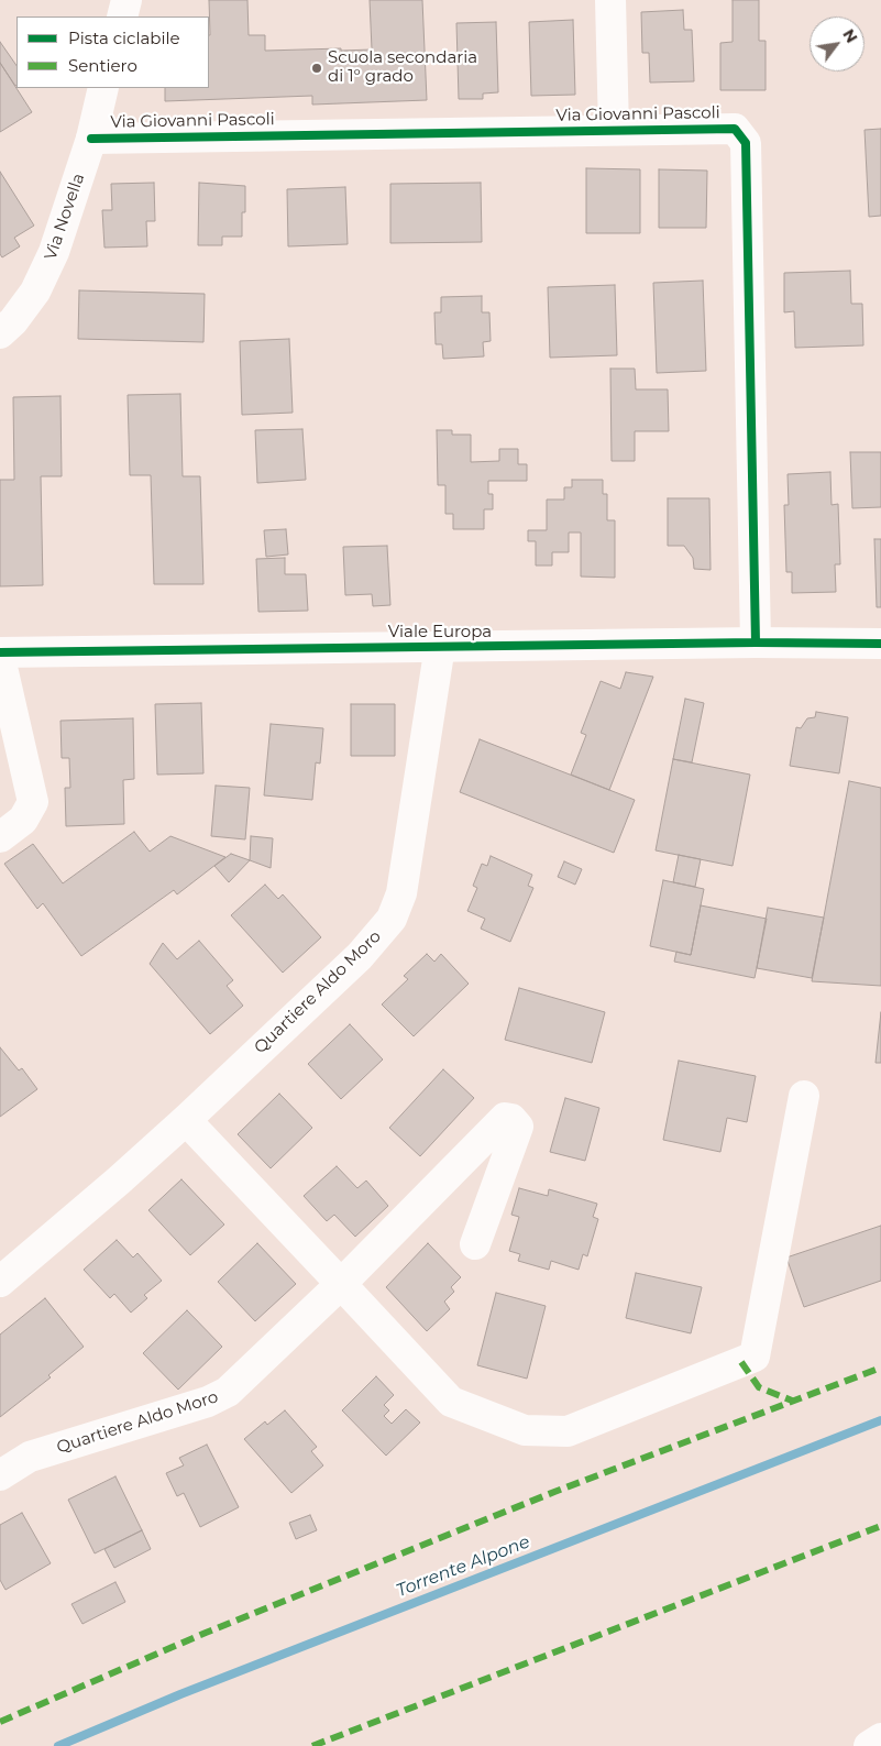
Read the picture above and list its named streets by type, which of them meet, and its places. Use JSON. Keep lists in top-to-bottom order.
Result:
{
  "streets": {
    "street": [
      "Via Giovanni Pascoli",
      "Via Novella",
      "Viale Europa",
      "Quartiere Aldo Moro"
    ]
  },
  "crossings": [
    ["Via Giovanni Pascoli", "Via Novella"],
    ["Via Giovanni Pascoli", "Viale Europa"],
    ["Viale Europa", "Quartiere Aldo Moro"]
  ],
  "water": ["Torrente Alpone"],
  "places": ["Scuola secondaria di 1° grado"],
  "legend": ["Pista ciclabile", "Sentiero"],
  "north": "top right"
}
